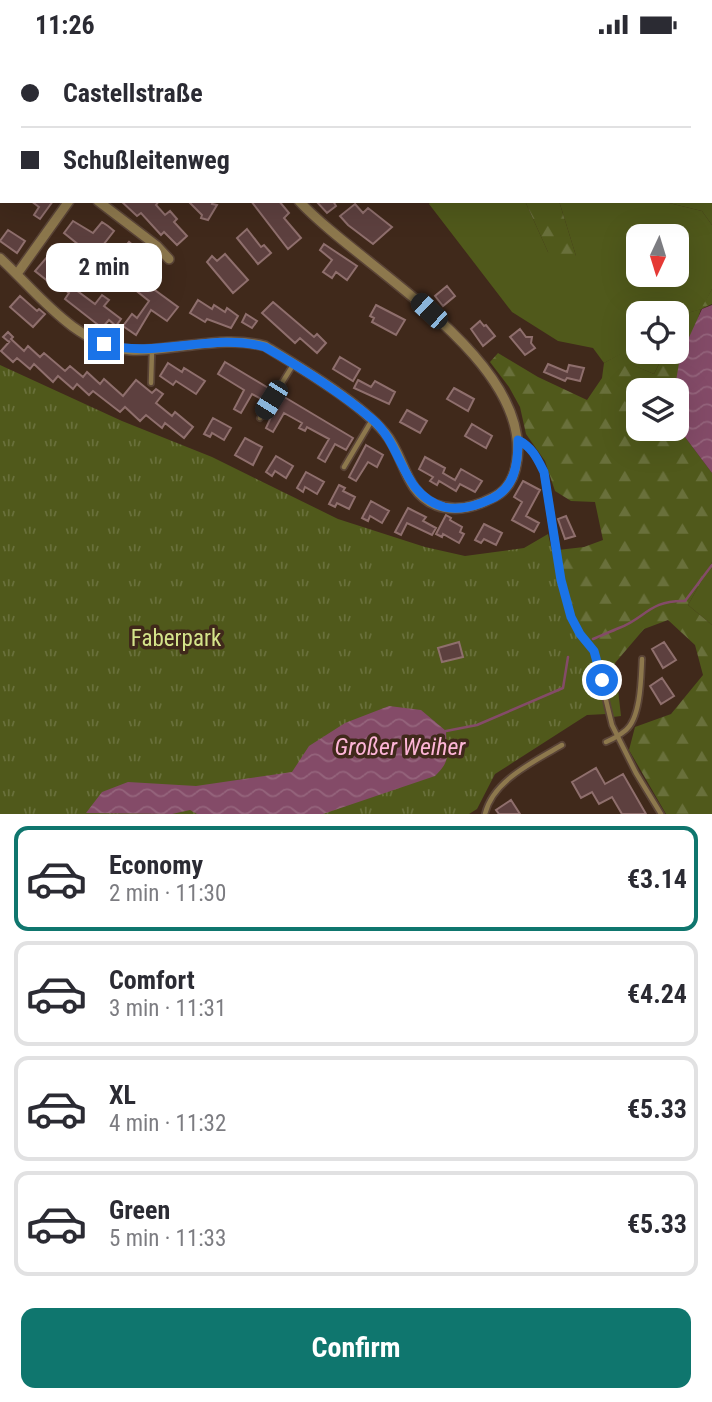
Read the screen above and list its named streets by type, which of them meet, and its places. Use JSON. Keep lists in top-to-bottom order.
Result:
{
  "water": ["Großer Weiher"],
  "parks": ["Faberpark"],
  "north": "bottom",
  "page": {
    "status": "11:26",
    "banner": ["Castellstraße", "Schußleitenweg"],
    "bubble": "2 min",
    "list": [
      {
        "name": "Economy",
        "note": "2 min · 11:30",
        "value": "€3.14"
      },
      {
        "name": "Comfort",
        "note": "3 min · 11:31",
        "value": "€4.24"
      },
      {
        "name": "XL",
        "note": "4 min · 11:32",
        "value": "€5.33"
      },
      {
        "name": "Green",
        "note": "5 min · 11:33",
        "value": "€5.33"
      }
    ],
    "buttons": "Confirm"
  }
}
